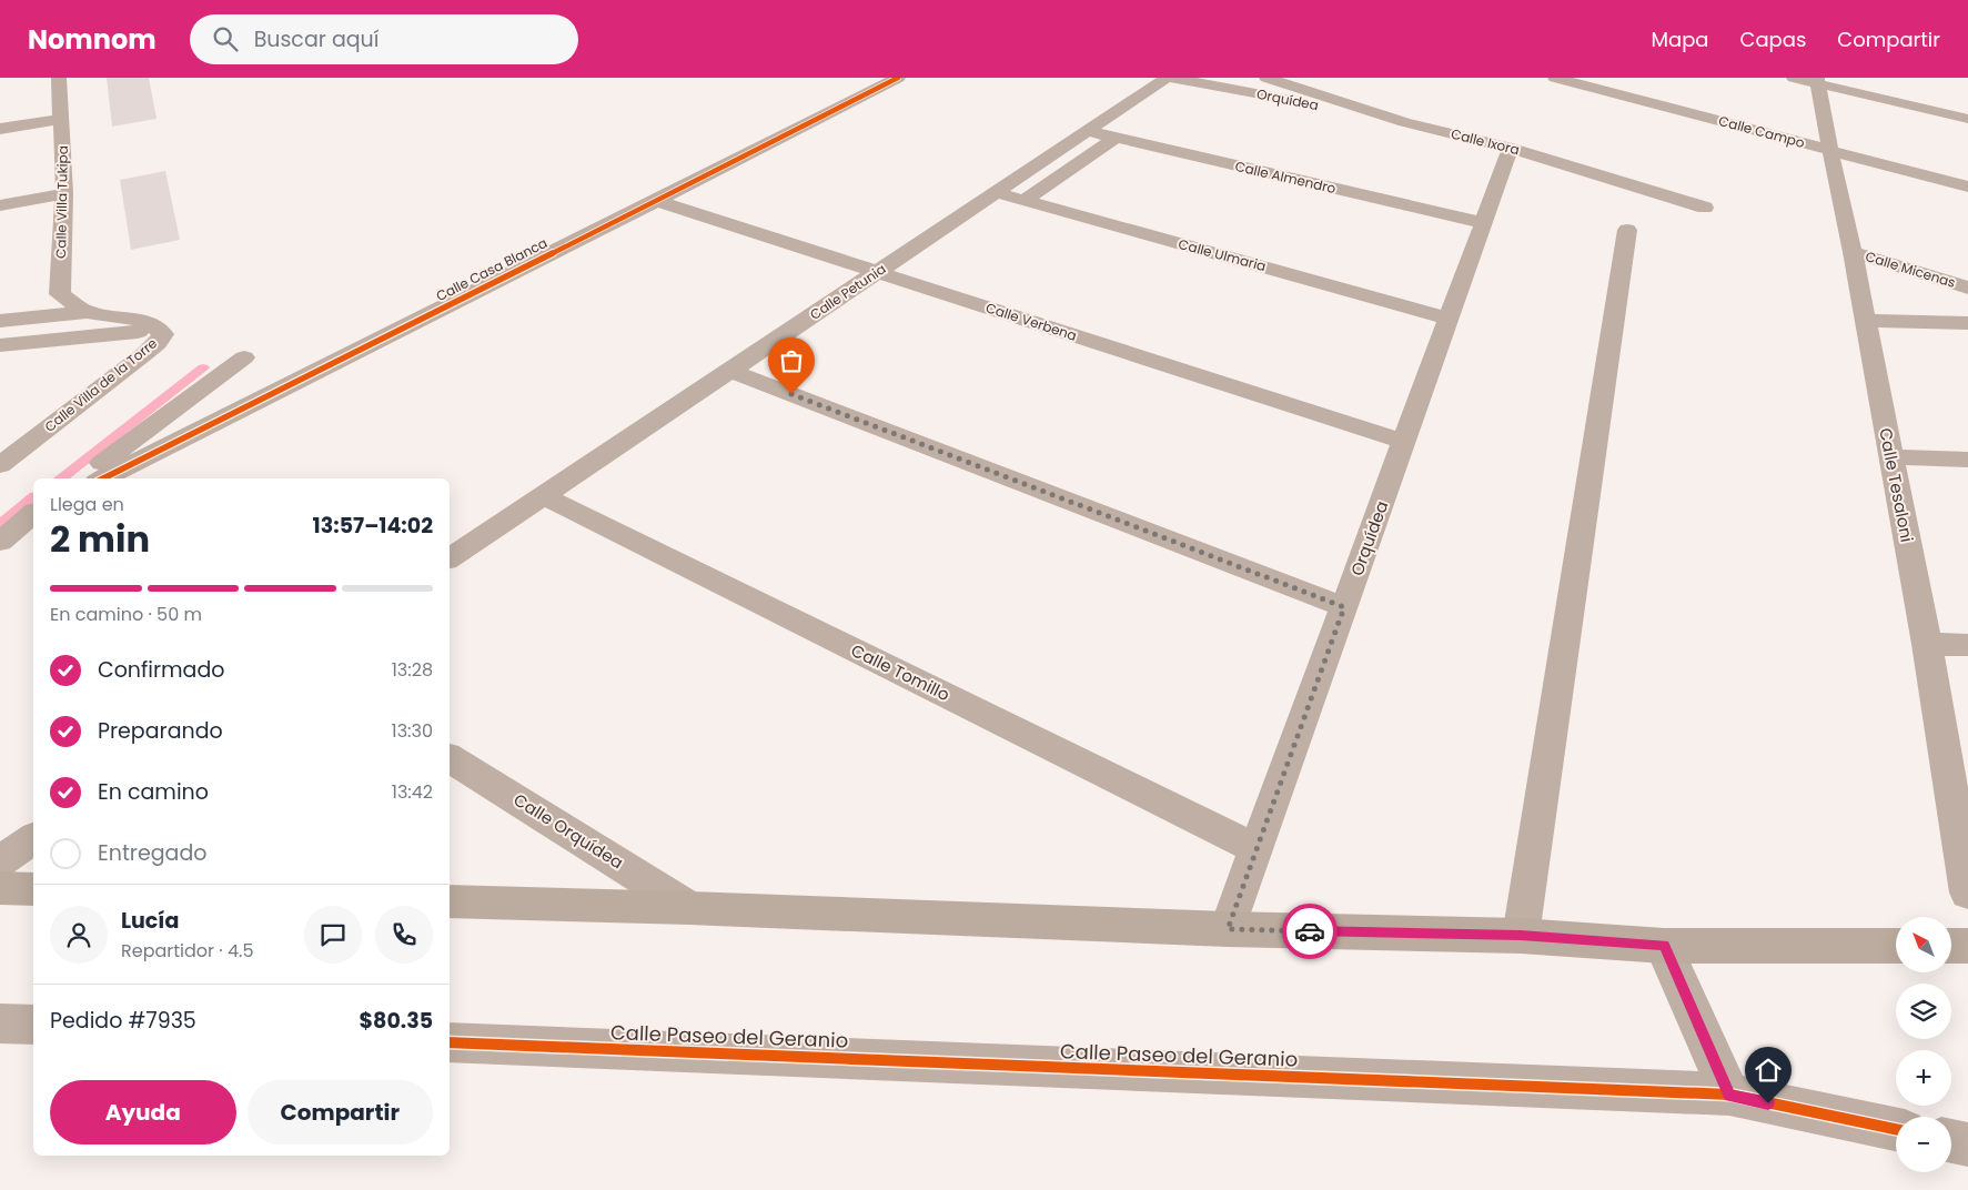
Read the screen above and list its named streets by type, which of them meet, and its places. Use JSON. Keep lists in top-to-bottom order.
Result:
{
  "streets": {
    "street": [
      "Orquídea",
      "Calle Campo",
      "Calle Ixora",
      "Calle Almendro",
      "Calle Villa Tukipa",
      "Calle Ulmaria",
      "Calle Casa Blanca",
      "Calle Micenas",
      "Calle Petunia",
      "Calle Verbena",
      "Calle Villa de la Torre",
      "Calle Tesaloni",
      "Calle Tomillo",
      "Calle Orquídea",
      "Calle Paseo del Geranio"
    ]
  },
  "crossings": [
    ["Orquídea", "Calle Ixora"],
    ["Orquídea", "Calle Almendro"],
    ["Orquídea", "Calle Ulmaria"],
    ["Orquídea", "Calle Verbena"],
    ["Orquídea", "Calle Tomillo"],
    ["Calle Campo", "Calle Tesaloni"],
    ["Calle Almendro", "Calle Petunia"],
    ["Calle Villa Tukipa", "Calle Villa de la Torre"],
    ["Calle Ulmaria", "Calle Petunia"],
    ["Calle Casa Blanca", "Calle Verbena"],
    ["Calle Micenas", "Calle Tesaloni"],
    ["Calle Petunia", "Calle Verbena"],
    ["Calle Petunia", "Calle Tomillo"]
  ],
  "north": "top left",
  "page": {
    "header": "Nomnom",
    "search": "Buscar aquí",
    "nav": ["Mapa", "Capas", "Compartir"],
    "heading": ["2 min", "Llega en", "13:57–14:02"],
    "panel": [
      "Lucía",
      "Repartidor · 4.5",
      "Pedido #7935",
      "$80.35"
    ],
    "bar": "En camino · 50 m",
    "list": [
      ["Confirmado", "13:28"],
      ["Preparando", "13:30"],
      ["En camino", "13:42"],
      "Entregado"
    ],
    "map_buttons": ["+", "−"],
    "buttons": ["Ayuda", "Compartir"]
  }
}
